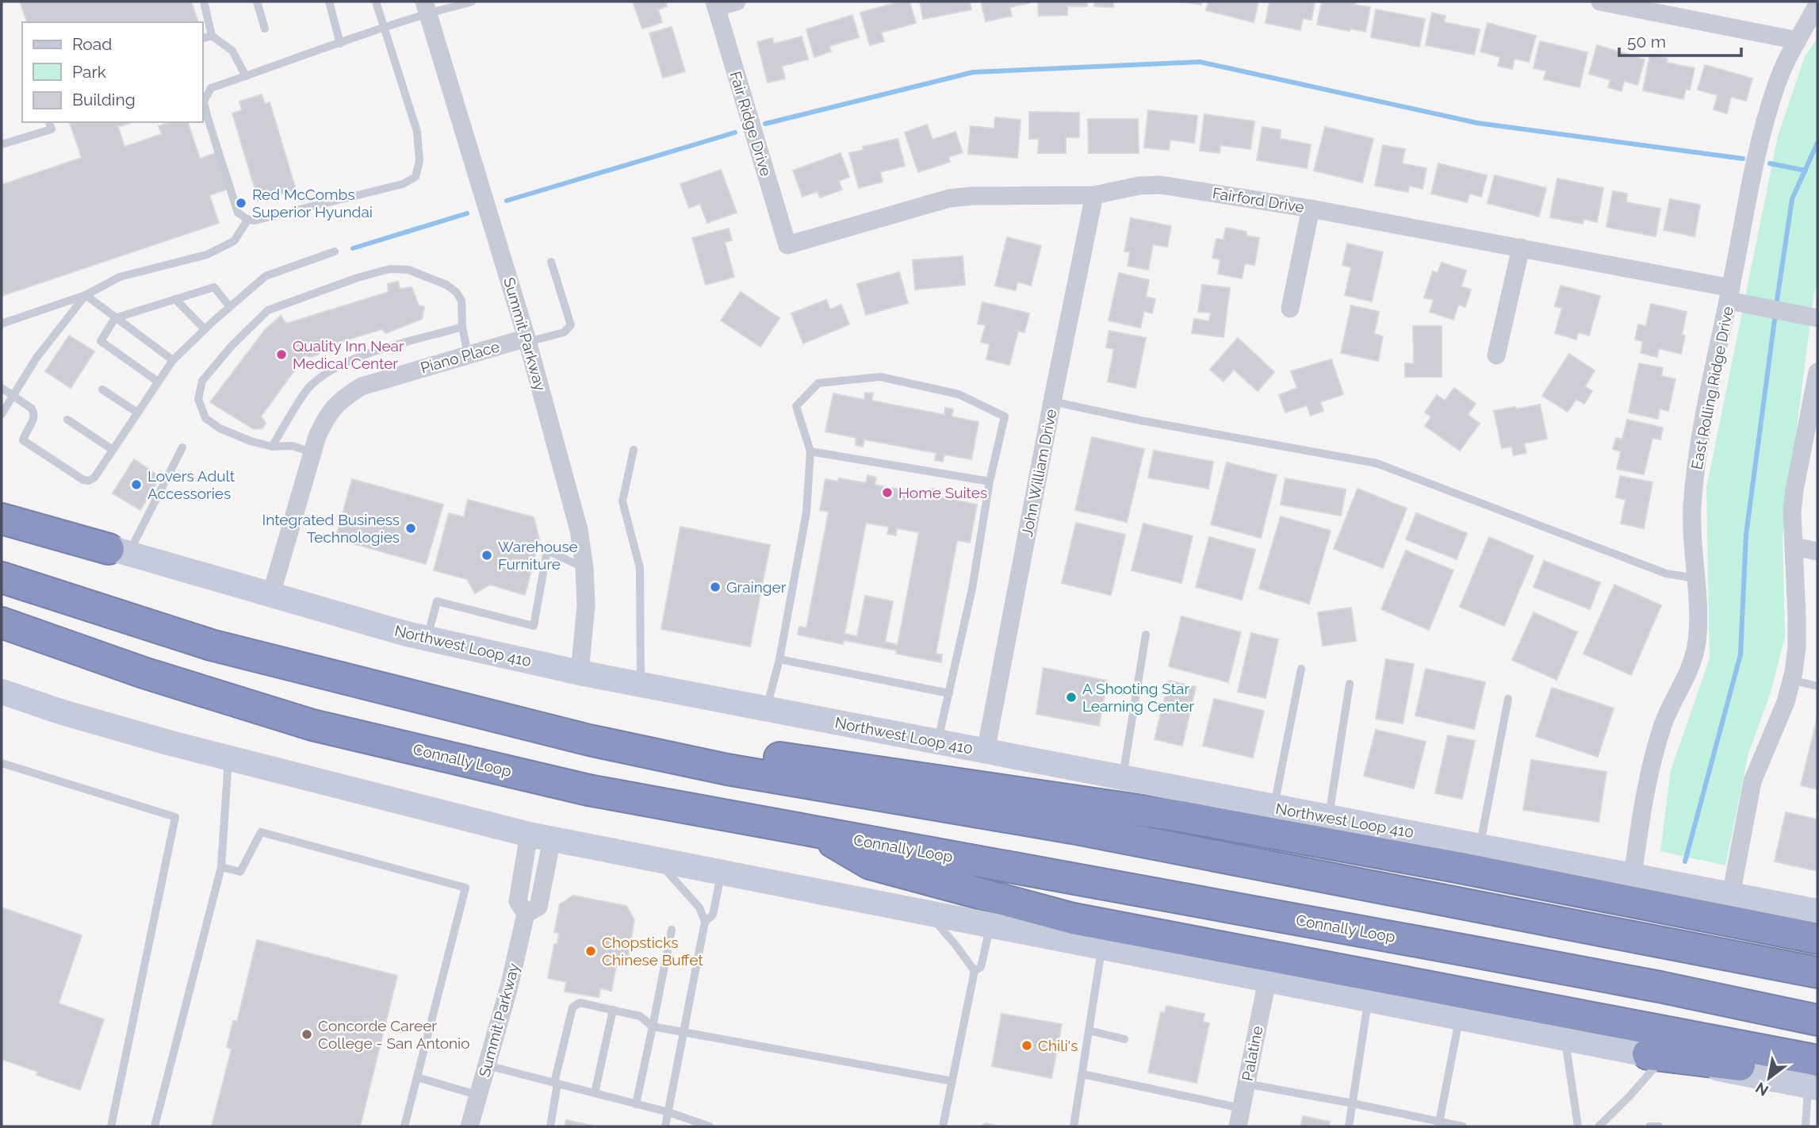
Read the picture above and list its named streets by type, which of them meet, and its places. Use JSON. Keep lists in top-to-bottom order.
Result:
{
  "streets": {
    "highway": ["Connally Loop"],
    "main road": ["Northwest Loop 410"],
    "street": [
      "Fair Ridge Drive",
      "Fairford Drive",
      "Summit Parkway",
      "Piano Place",
      "East Rolling Ridge Drive",
      "John William Drive",
      "Palatine"
    ]
  },
  "crossings": [
    ["Fair Ridge Drive", "Fairford Drive"],
    ["Fairford Drive", "East Rolling Ridge Drive"],
    ["Fairford Drive", "John William Drive"],
    ["Summit Parkway", "Piano Place"],
    ["Summit Parkway", "Northwest Loop 410"],
    ["Piano Place", "Northwest Loop 410"],
    ["East Rolling Ridge Drive", "Northwest Loop 410"],
    ["John William Drive", "Northwest Loop 410"]
  ],
  "places": [
    "Red McCombs Superior Hyundai",
    "Quality Inn Near Medical Center",
    "Lovers Adult Accessories",
    "Home Suites",
    "Integrated Business Technologies",
    "Warehouse Furniture",
    "Grainger",
    "A Shooting Star Learning Center",
    "Chopsticks Chinese Buffet",
    "Concorde Career College - San Antonio",
    "Chili's"
  ],
  "legend": ["Road", "Park", "Building"],
  "scale_bar": "50 m",
  "north": "bottom left"
}
